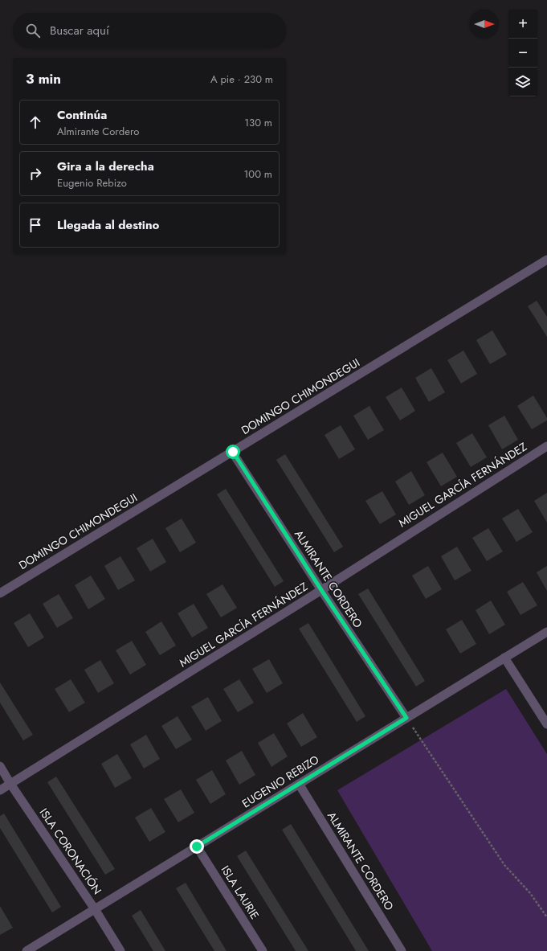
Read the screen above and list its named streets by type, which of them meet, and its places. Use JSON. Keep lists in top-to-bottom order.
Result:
{
  "streets": {
    "street": [
      "DOMINGO CHIMONDEGUI",
      "MIGUEL GARCÍA FERNÁNDEZ",
      "ALMIRANTE CORDERO",
      "EUGENIO REBIZO",
      "ISLA CORONACIÓN",
      "ISLA LAURIE"
    ]
  },
  "crossings": [
    ["DOMINGO CHIMONDEGUI", "ALMIRANTE CORDERO"],
    ["MIGUEL GARCÍA FERNÁNDEZ", "ALMIRANTE CORDERO"],
    ["MIGUEL GARCÍA FERNÁNDEZ", "ISLA CORONACIÓN"],
    ["ALMIRANTE CORDERO", "EUGENIO REBIZO"],
    ["EUGENIO REBIZO", "ISLA CORONACIÓN"],
    ["EUGENIO REBIZO", "ISLA LAURIE"]
  ],
  "north": "right",
  "page": {
    "map_buttons": ["+", "−"],
    "search": "Buscar aquí",
    "heading": ["3 min", "A pie · 230 m"],
    "list": [
      ["Continúa", "Almirante Cordero", "130 m"],
      ["Gira a la derecha", "Eugenio Rebizo", "100 m"],
      "Llegada al destino"
    ]
  }
}
